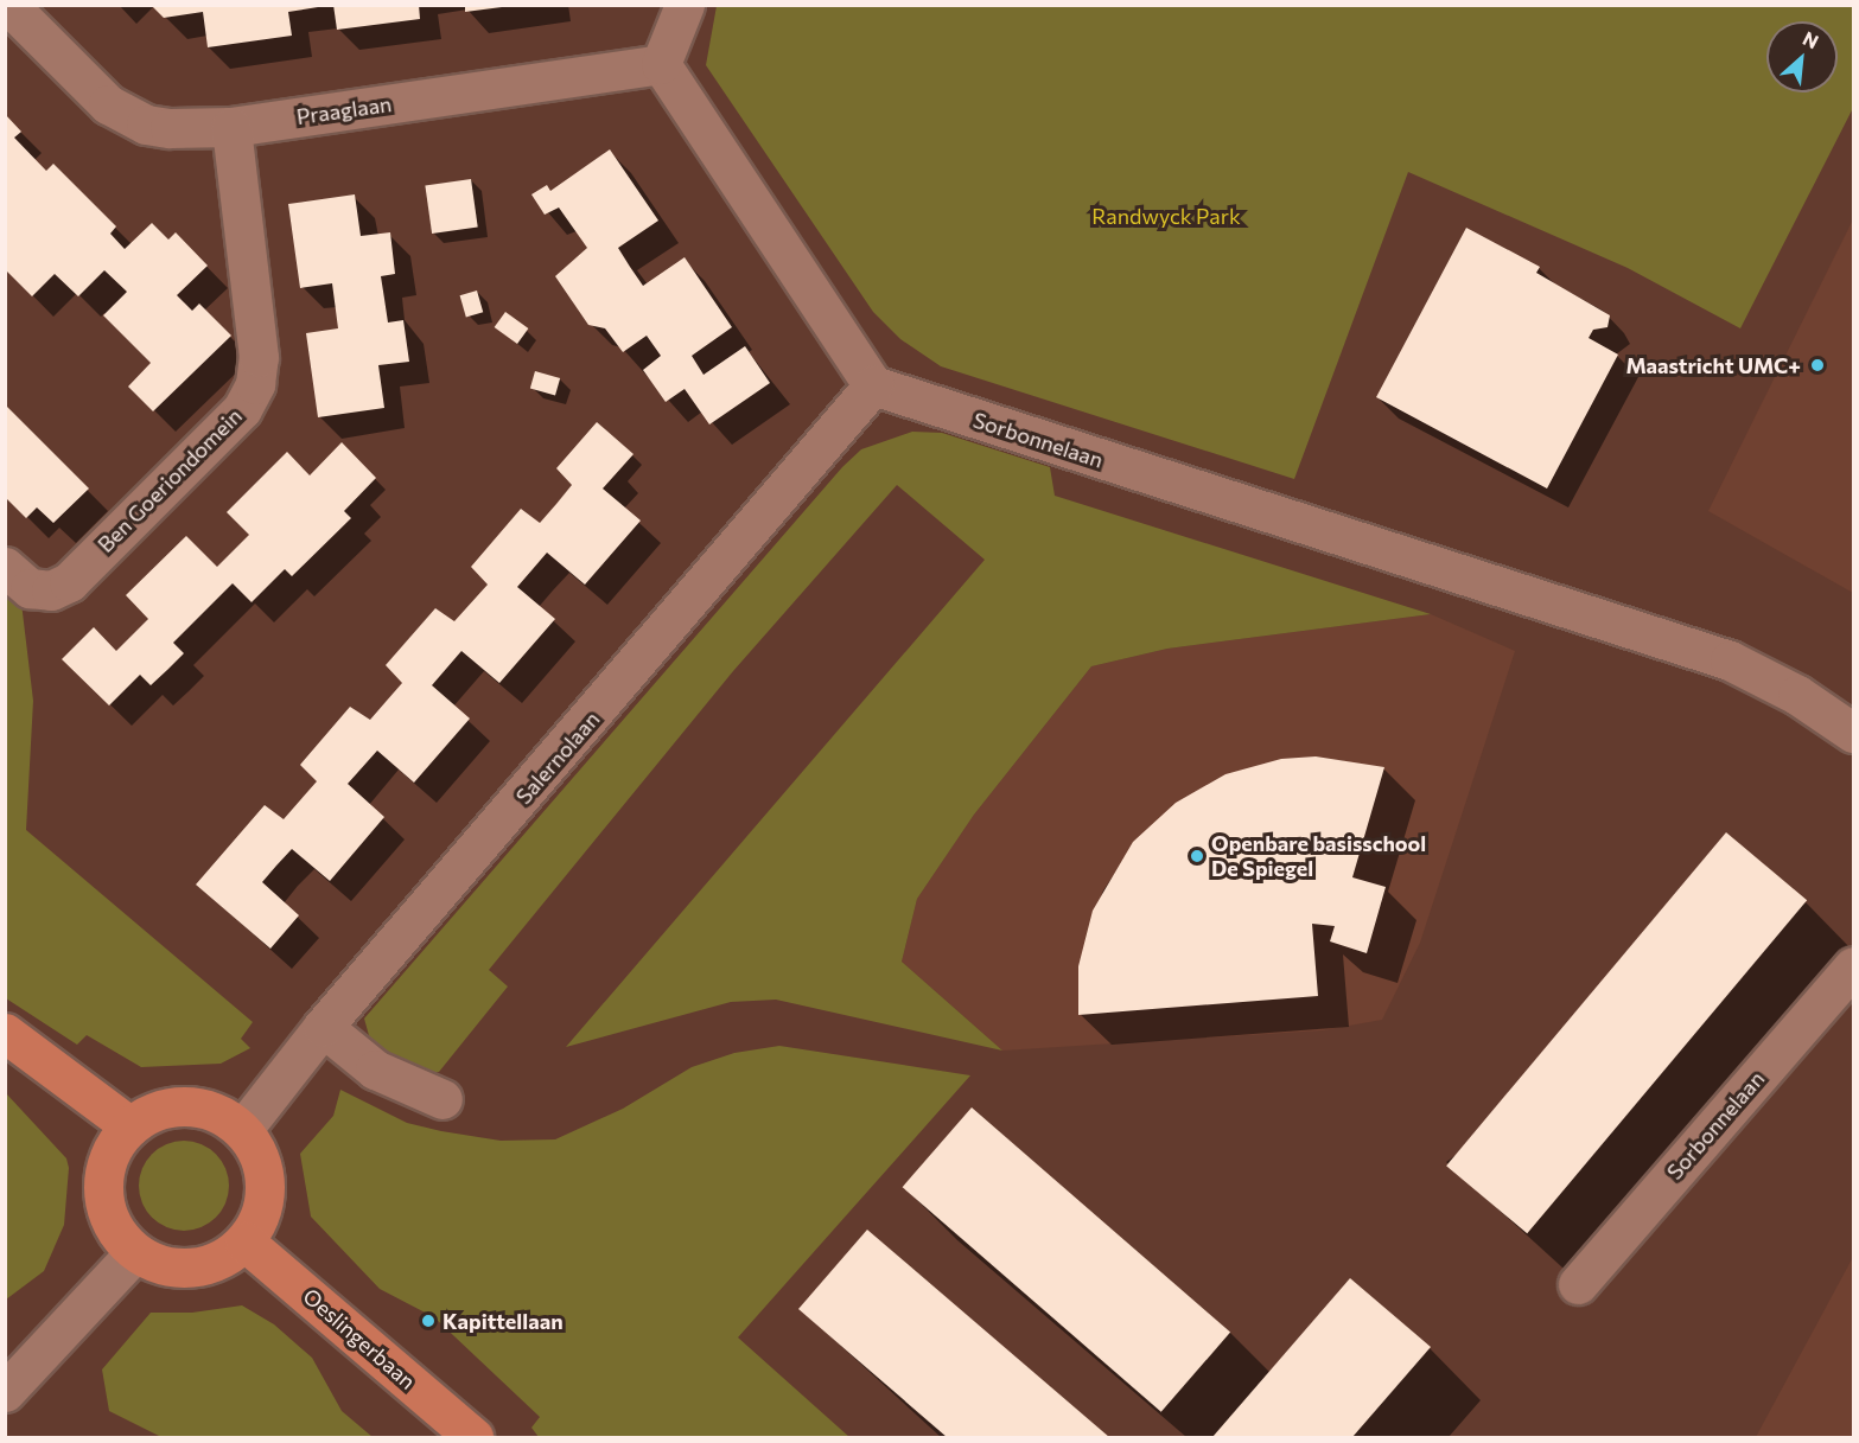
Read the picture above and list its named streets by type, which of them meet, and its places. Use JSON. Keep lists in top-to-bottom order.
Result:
{
  "streets": {
    "main road": ["Oeslingerbaan"],
    "street": [
      "Praaglaan",
      "Sorbonnelaan",
      "Ben Goeriondomein",
      "Salernolaan"
    ]
  },
  "crossings": [
    ["Praaglaan", "Ben Goeriondomein"],
    ["Sorbonnelaan", "Salernolaan"],
    ["Salernolaan", "Oeslingerbaan"]
  ],
  "parks": ["Randwyck Park"],
  "places": ["Maastricht UMC+", "Openbare basisschool De Spiegel", "Kapittellaan"],
  "north": "top right"
}
